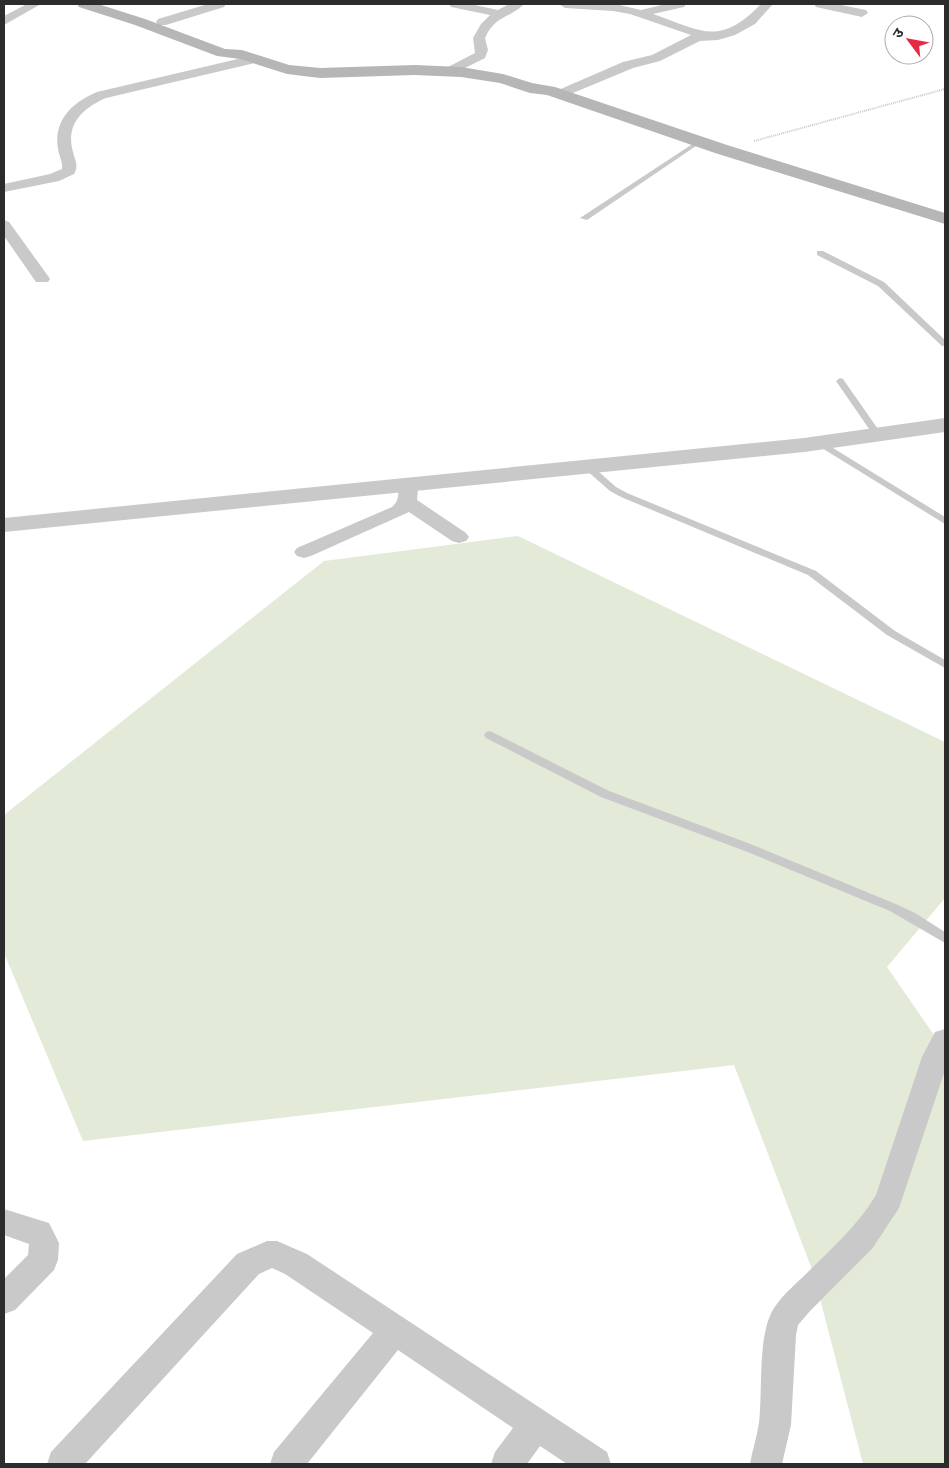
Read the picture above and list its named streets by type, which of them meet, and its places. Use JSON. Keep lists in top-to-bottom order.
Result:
{
  "north": "top left"
}
